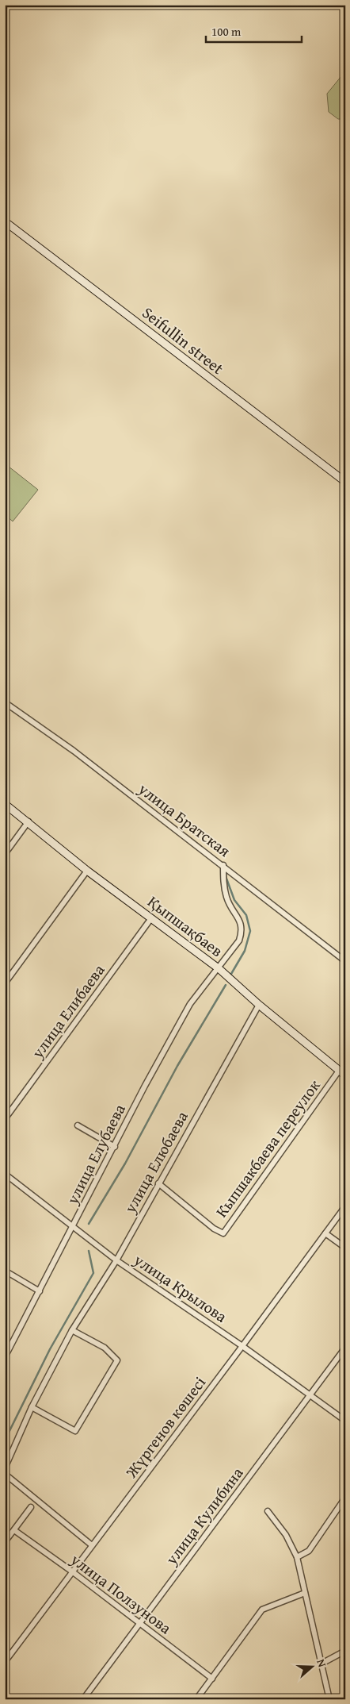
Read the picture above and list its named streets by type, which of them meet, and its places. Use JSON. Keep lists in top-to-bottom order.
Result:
{
  "streets": {
    "street": [
      "Seifullin street",
      "улица Братская",
      "Қыпшақбаев",
      "улица Елибаева",
      "Кыпшакбаева переулок",
      "улица Елубаева",
      "улица Елюбаева",
      "улица Крылова",
      "Жүргенов көшесі",
      "улица Кулибина",
      "улица Ползунова"
    ]
  },
  "crossings": [
    ["улица Братская", "улица Елубаева"],
    ["Қыпшақбаев", "улица Елибаева"],
    ["Қыпшақбаев", "Кыпшакбаева переулок"],
    ["Қыпшақбаев", "улица Елубаева"],
    ["Қыпшақбаев", "улица Елюбаева"],
    ["Кыпшакбаева переулок", "улица Елюбаева"],
    ["улица Елубаева", "улица Крылова"],
    ["улица Елюбаева", "улица Крылова"],
    ["улица Крылова", "Жүргенов көшесі"],
    ["улица Крылова", "улица Кулибина"],
    ["Жүргенов көшесі", "улица Ползунова"],
    ["улица Кулибина", "улица Ползунова"]
  ],
  "scale_bar": "100 m",
  "north": "right"
}
